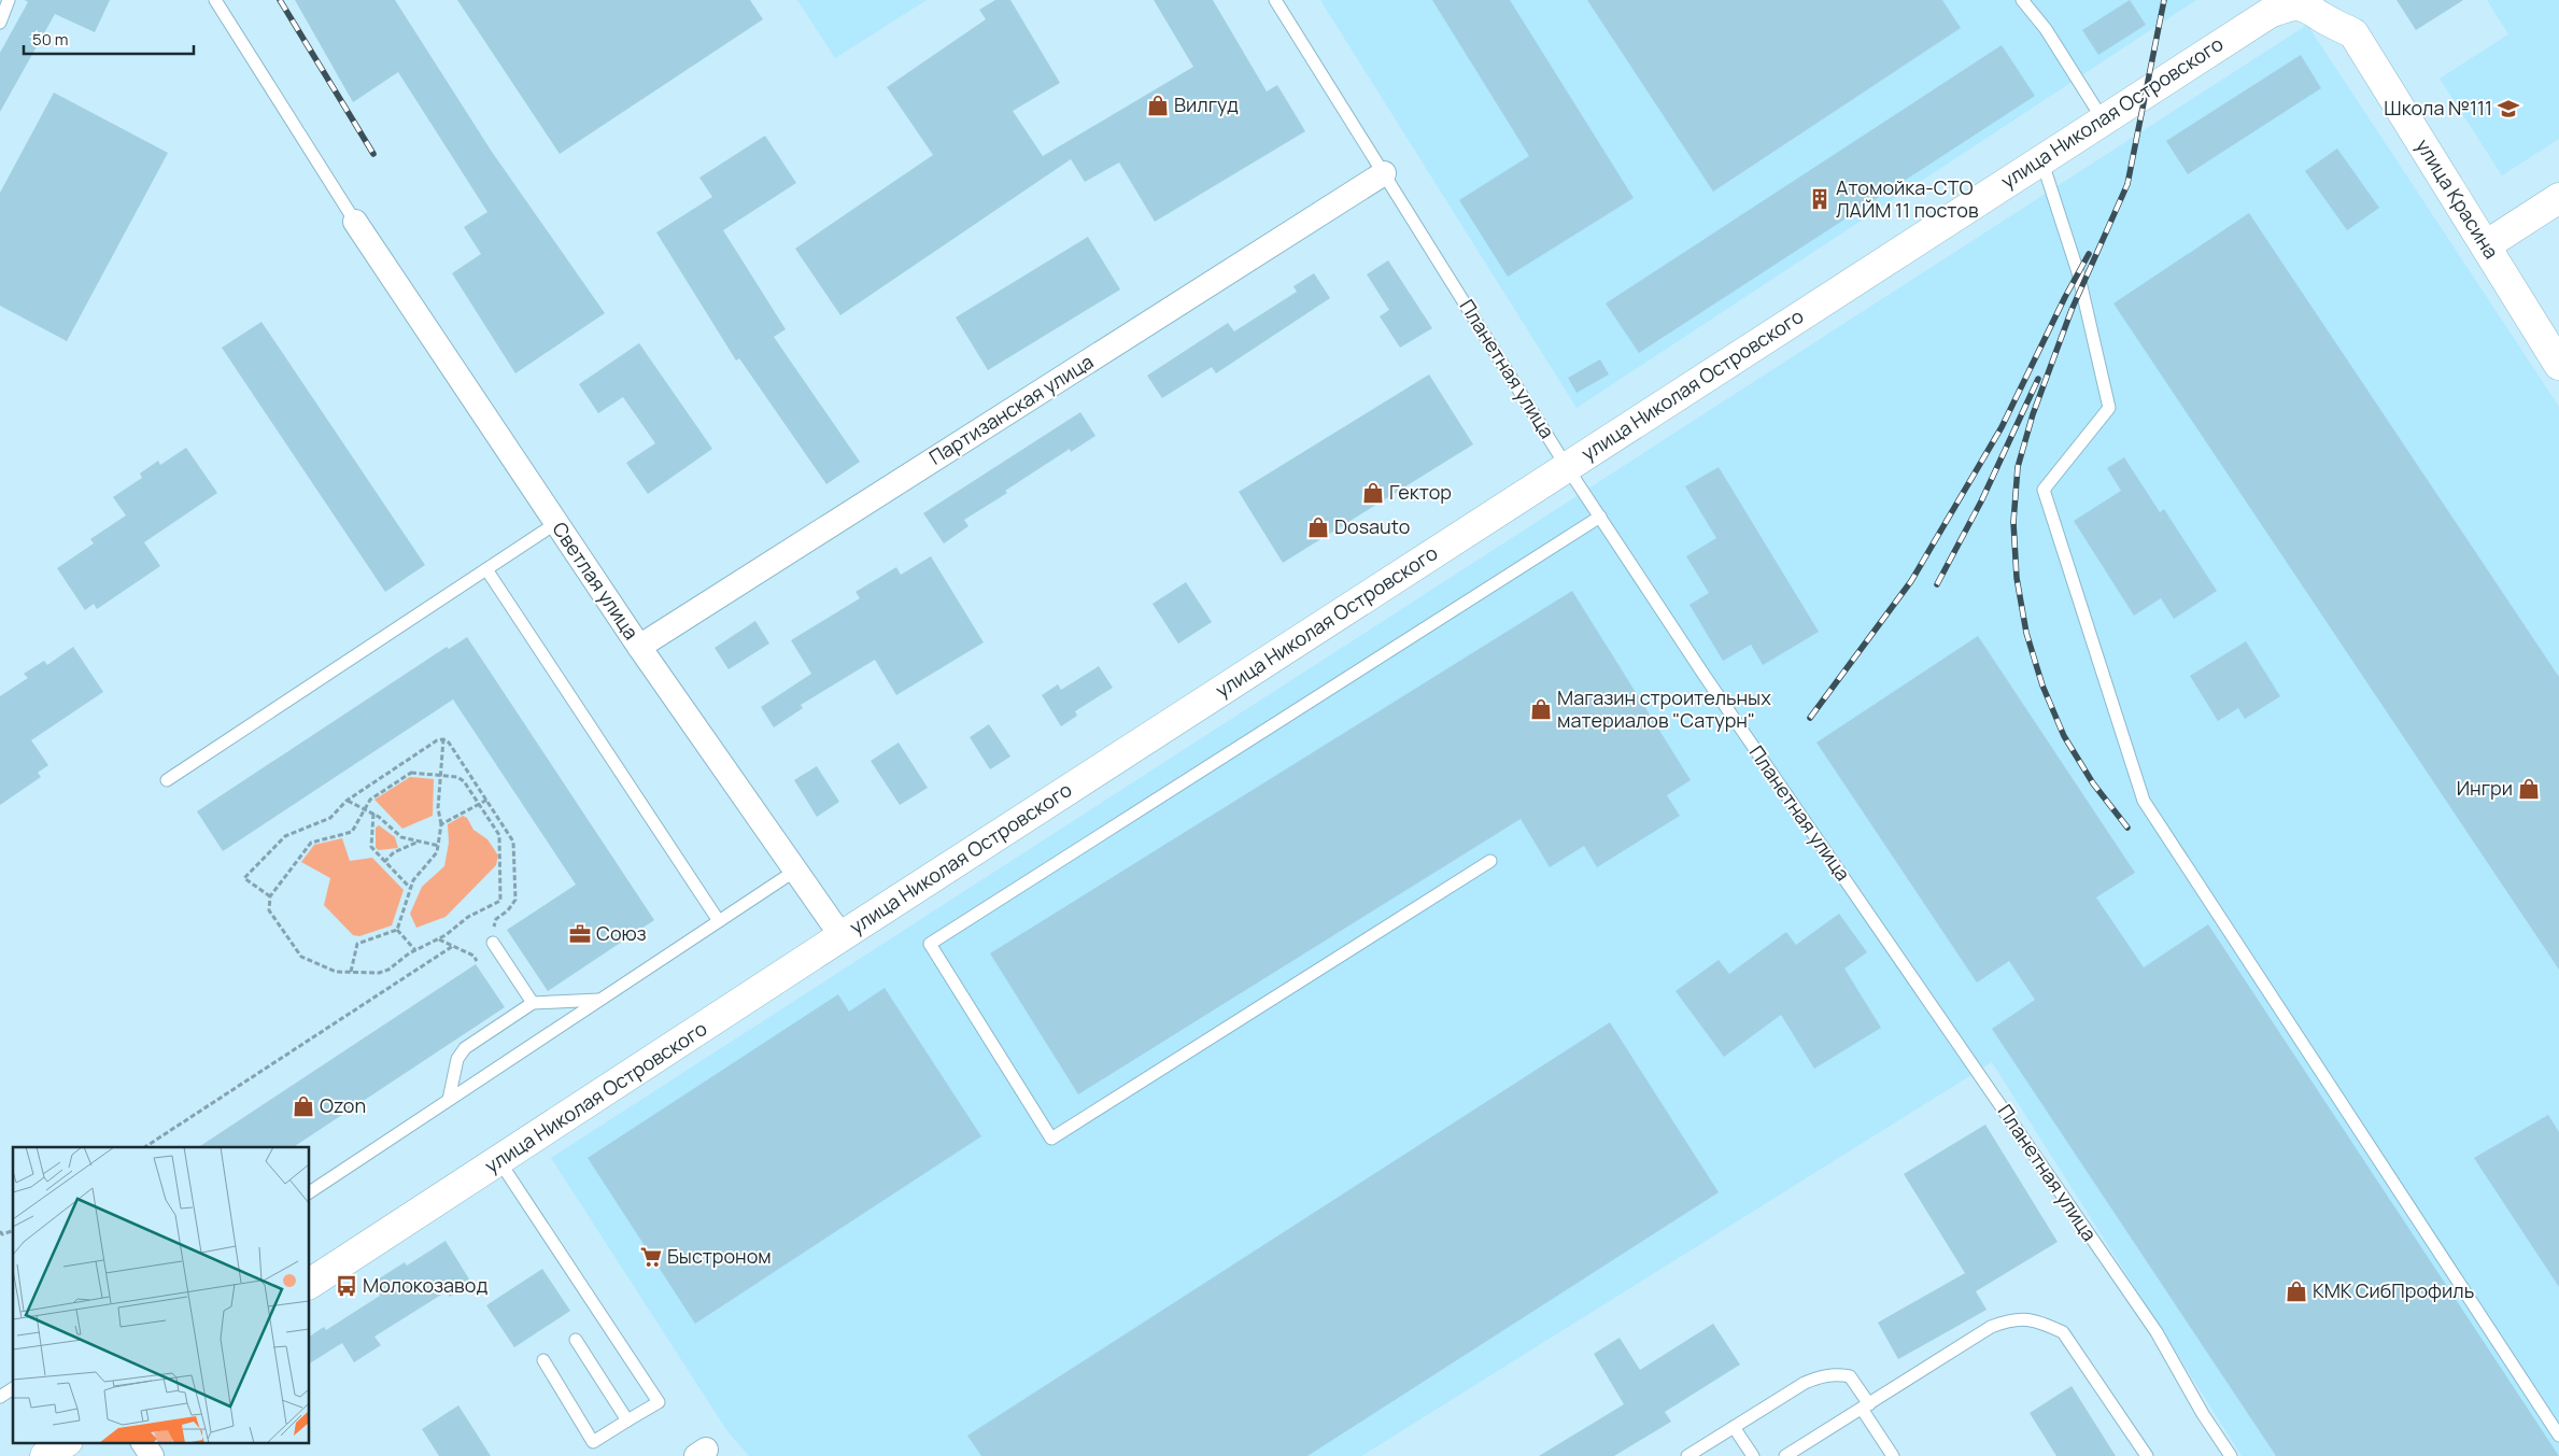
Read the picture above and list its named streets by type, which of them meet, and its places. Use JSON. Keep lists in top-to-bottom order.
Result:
{
  "streets": {
    "street": [
      "улица Николая Островского",
      "улица Красина",
      "Партизанская улица",
      "Светлая улица"
    ],
    "lane": ["Планетная улица"]
  },
  "crossings": [
    ["улица Николая Островского", "улица Красина"],
    ["улица Николая Островского", "Планетная улица"],
    ["улица Николая Островского", "Светлая улица"],
    ["Планетная улица", "Партизанская улица"],
    ["Партизанская улица", "Светлая улица"]
  ],
  "places": {
    "shop": [
      "Вилгуд",
      "Гектор",
      "Dosauto",
      "Магазин строительных материалов \"Сатурн\"",
      "Ингри",
      "Ozon",
      "КМК СибПрофиль"
    ],
    "school or university": ["Школа №111"],
    "building": ["Атомойка-СТО ЛАЙМ 11 постов"],
    "office": ["Союз"],
    "supermarket": ["Быстроном"],
    "bus stop": ["Молокозавод"]
  },
  "scale_bar": "50 m"
}
